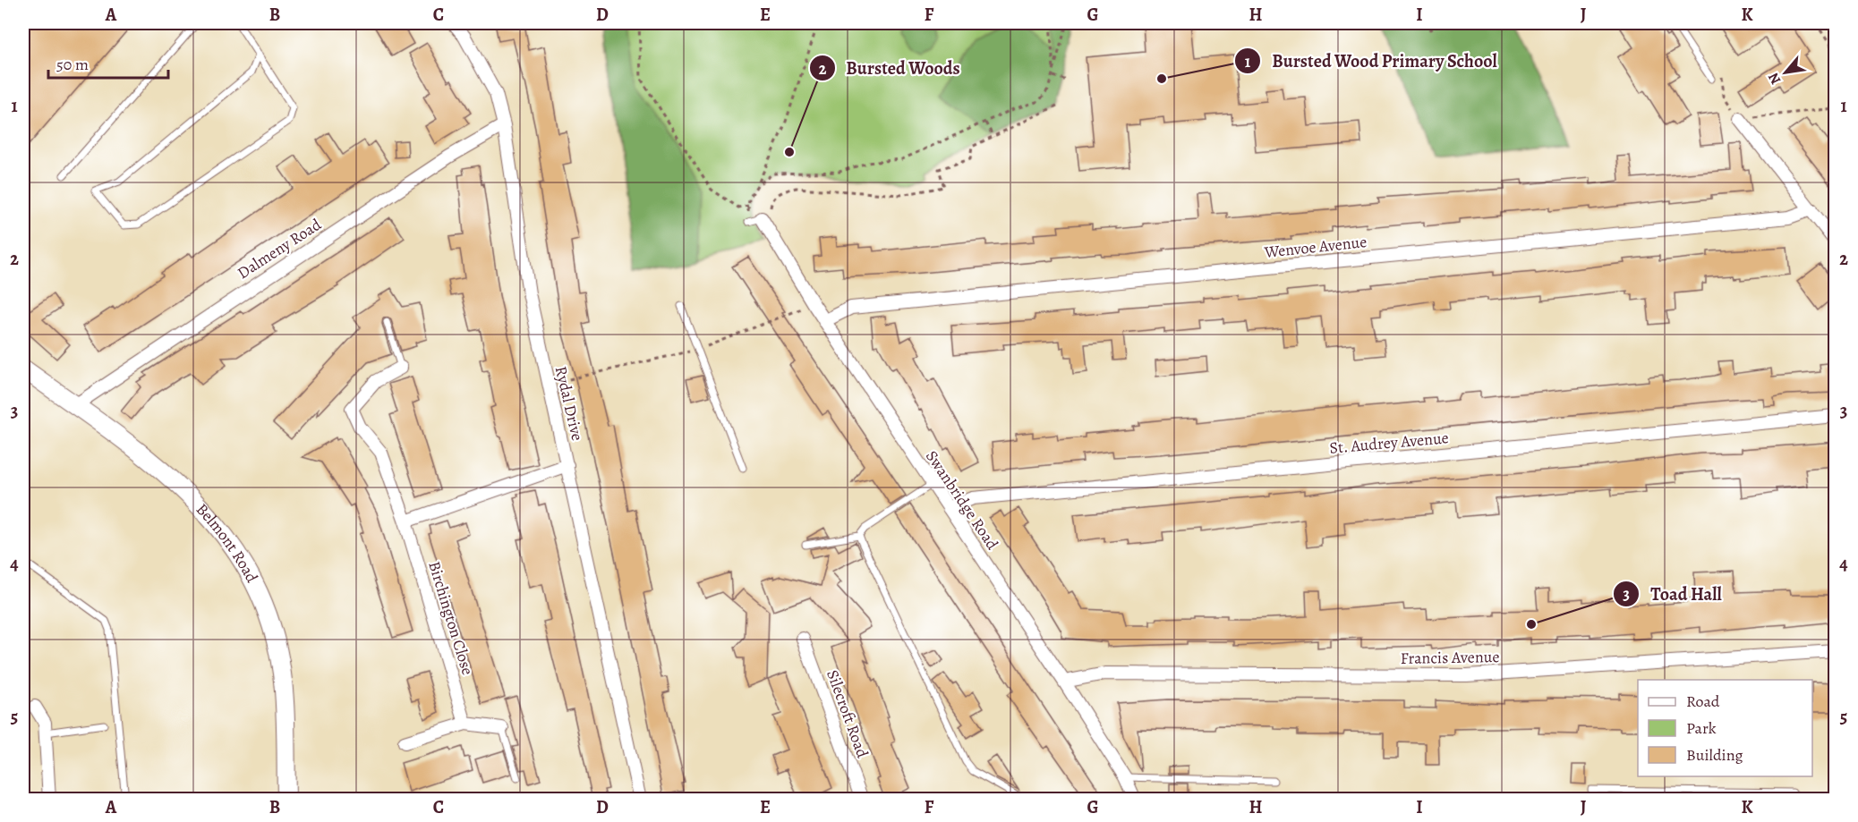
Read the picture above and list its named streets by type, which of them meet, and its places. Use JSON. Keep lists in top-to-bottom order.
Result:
{
  "streets": {
    "street": [
      "Wenvoe Avenue",
      "Dalmeny Road",
      "Rydal Drive",
      "St. Audrey Avenue",
      "Swanbridge Road",
      "Belmont Road",
      "Birchington Close",
      "Francis Avenue",
      "Silecroft Road"
    ]
  },
  "crossings": [
    ["Wenvoe Avenue", "Swanbridge Road"],
    ["Dalmeny Road", "Rydal Drive"],
    ["Dalmeny Road", "Belmont Road"],
    ["St. Audrey Avenue", "Swanbridge Road"],
    ["Swanbridge Road", "Francis Avenue"]
  ],
  "places": ["Bursted Wood Primary School", "Bursted Woods", "Toad Hall"],
  "legend": ["Road", "Park", "Building"],
  "scale_bar": "50 m",
  "north": "bottom left",
  "grid": {
    "columns": [
      "A",
      "B",
      "C",
      "D",
      "E",
      "F",
      "G",
      "H",
      "I",
      "J",
      "K"
    ],
    "rows": [
      "1",
      "2",
      "3",
      "4",
      "5"
    ]
  }
}
